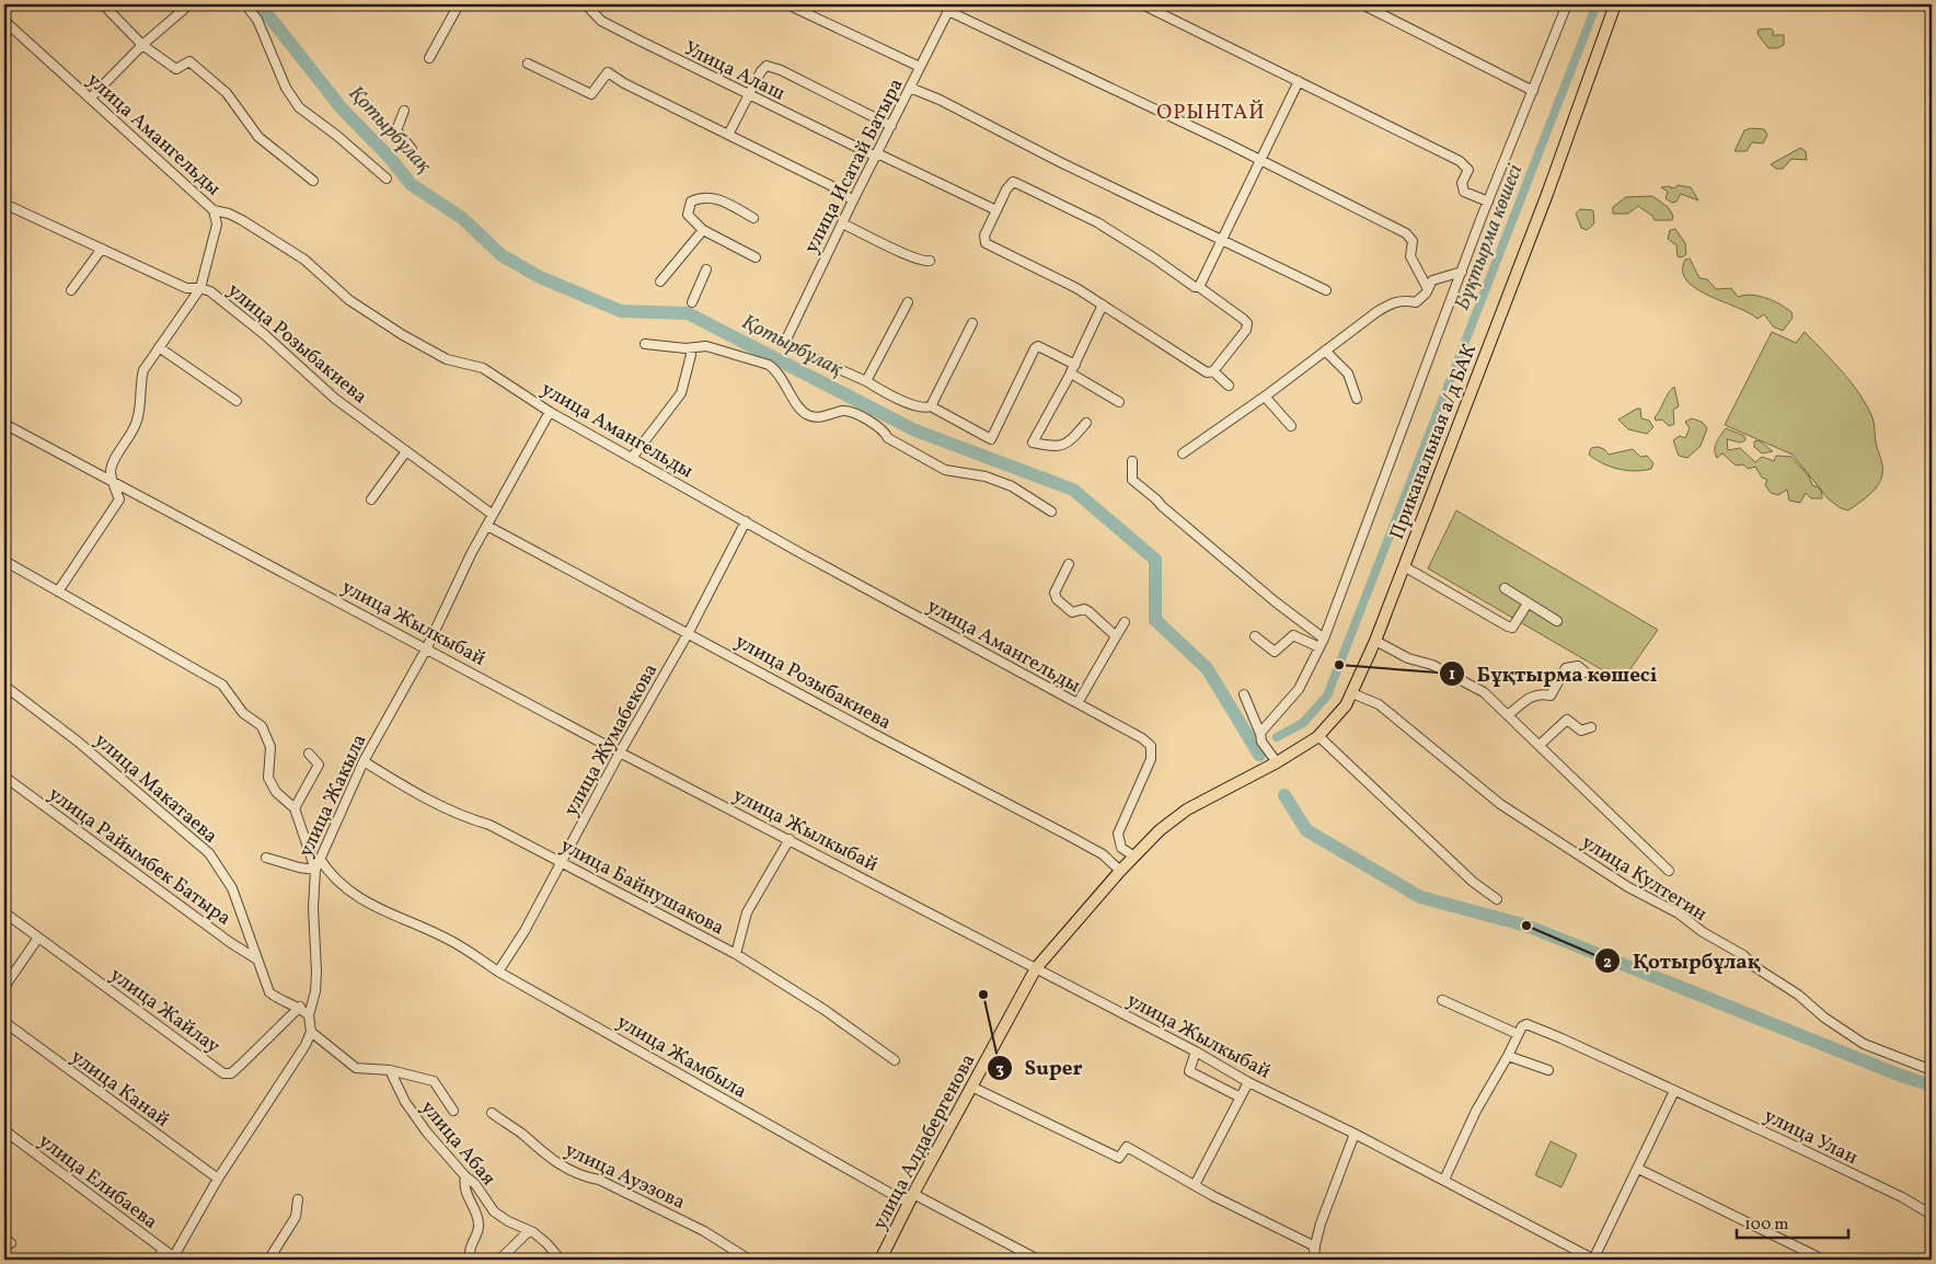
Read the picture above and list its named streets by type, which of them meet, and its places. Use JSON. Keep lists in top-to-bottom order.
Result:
{
  "streets": {
    "main road": ["Приканальная а/д БАК", "улица Алдабергенова"],
    "street": [
      "Улица Алаш",
      "улица Амангельды",
      "улица Исатай Батыра",
      "улица Розыбакиева",
      "улица Жылкыбай",
      "улица Жумабекова",
      "улица Макатаева",
      "улица Жакыла",
      "улица Райымбек Батыра",
      "улица Култегин",
      "улица Байнушакова",
      "улица Жайлау",
      "улица Жамбыла",
      "улица Канай",
      "улица Улан",
      "улица Абая",
      "улица Ауэзова",
      "улица Елибаева"
    ]
  },
  "crossings": [
    ["Улица Алаш", "улица Исатай Батыра"],
    ["улица Амангельды", "улица Жумабекова"],
    ["улица Амангельды", "улица Жакыла"],
    ["улица Амангельды", "улица Алдабергенова"],
    ["улица Розыбакиева", "улица Жумабекова"],
    ["улица Розыбакиева", "улица Жакыла"],
    ["улица Розыбакиева", "улица Алдабергенова"],
    ["Приканальная а/д БАК", "улица Култегин"],
    ["Приканальная а/д БАК", "улица Алдабергенова"],
    ["улица Жылкыбай", "улица Жумабекова"],
    ["улица Жылкыбай", "улица Жакыла"],
    ["улица Жылкыбай", "улица Алдабергенова"],
    ["улица Жумабекова", "улица Байнушакова"],
    ["улица Жумабекова", "улица Жамбыла"],
    ["улица Макатаева", "улица Жакыла"],
    ["улица Макатаева", "улица Райымбек Батыра"],
    ["улица Макатаева", "улица Жайлау"],
    ["улица Жакыла", "улица Байнушакова"],
    ["улица Жакыла", "улица Жамбыла"],
    ["улица Жамбыла", "улица Алдабергенова"]
  ],
  "districts": ["ОРЫНТАЙ"],
  "water": ["Қотырбұлақ", "Бұқтырма көшесі"],
  "places": ["Бұқтырма көшесі", "Қотырбұлақ", "Super"],
  "scale_bar": "100 m"
}
